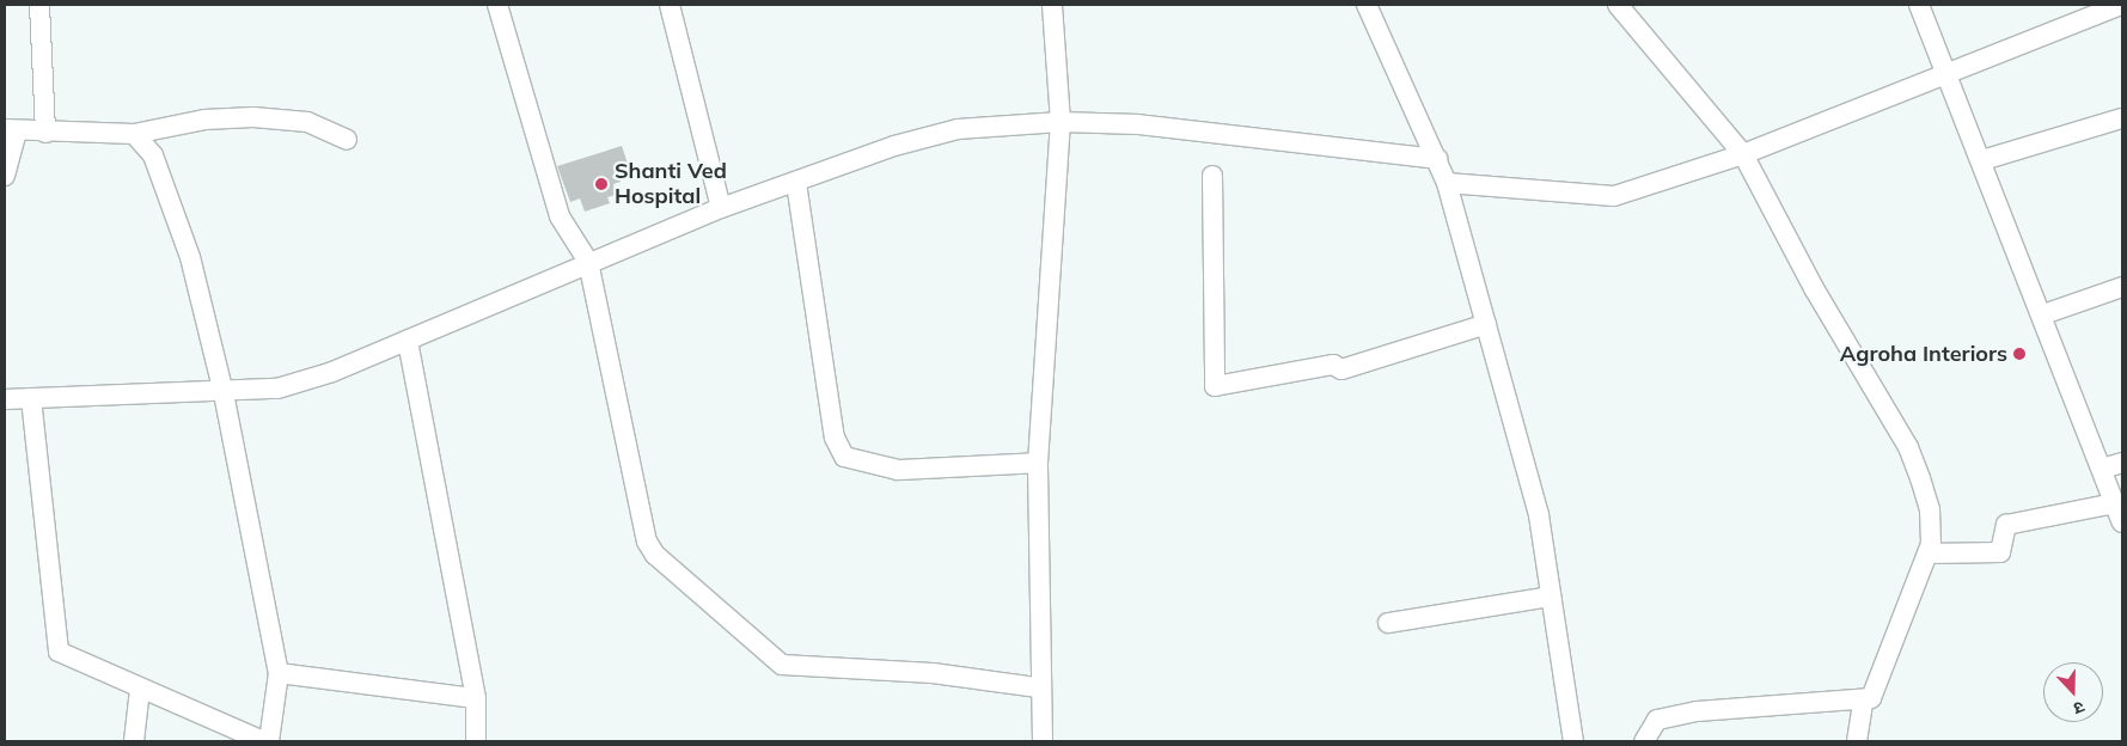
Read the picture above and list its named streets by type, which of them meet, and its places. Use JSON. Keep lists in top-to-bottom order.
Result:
{
  "places": ["Shanti Ved Hospital", "Agroha Interiors"],
  "north": "bottom"
}
